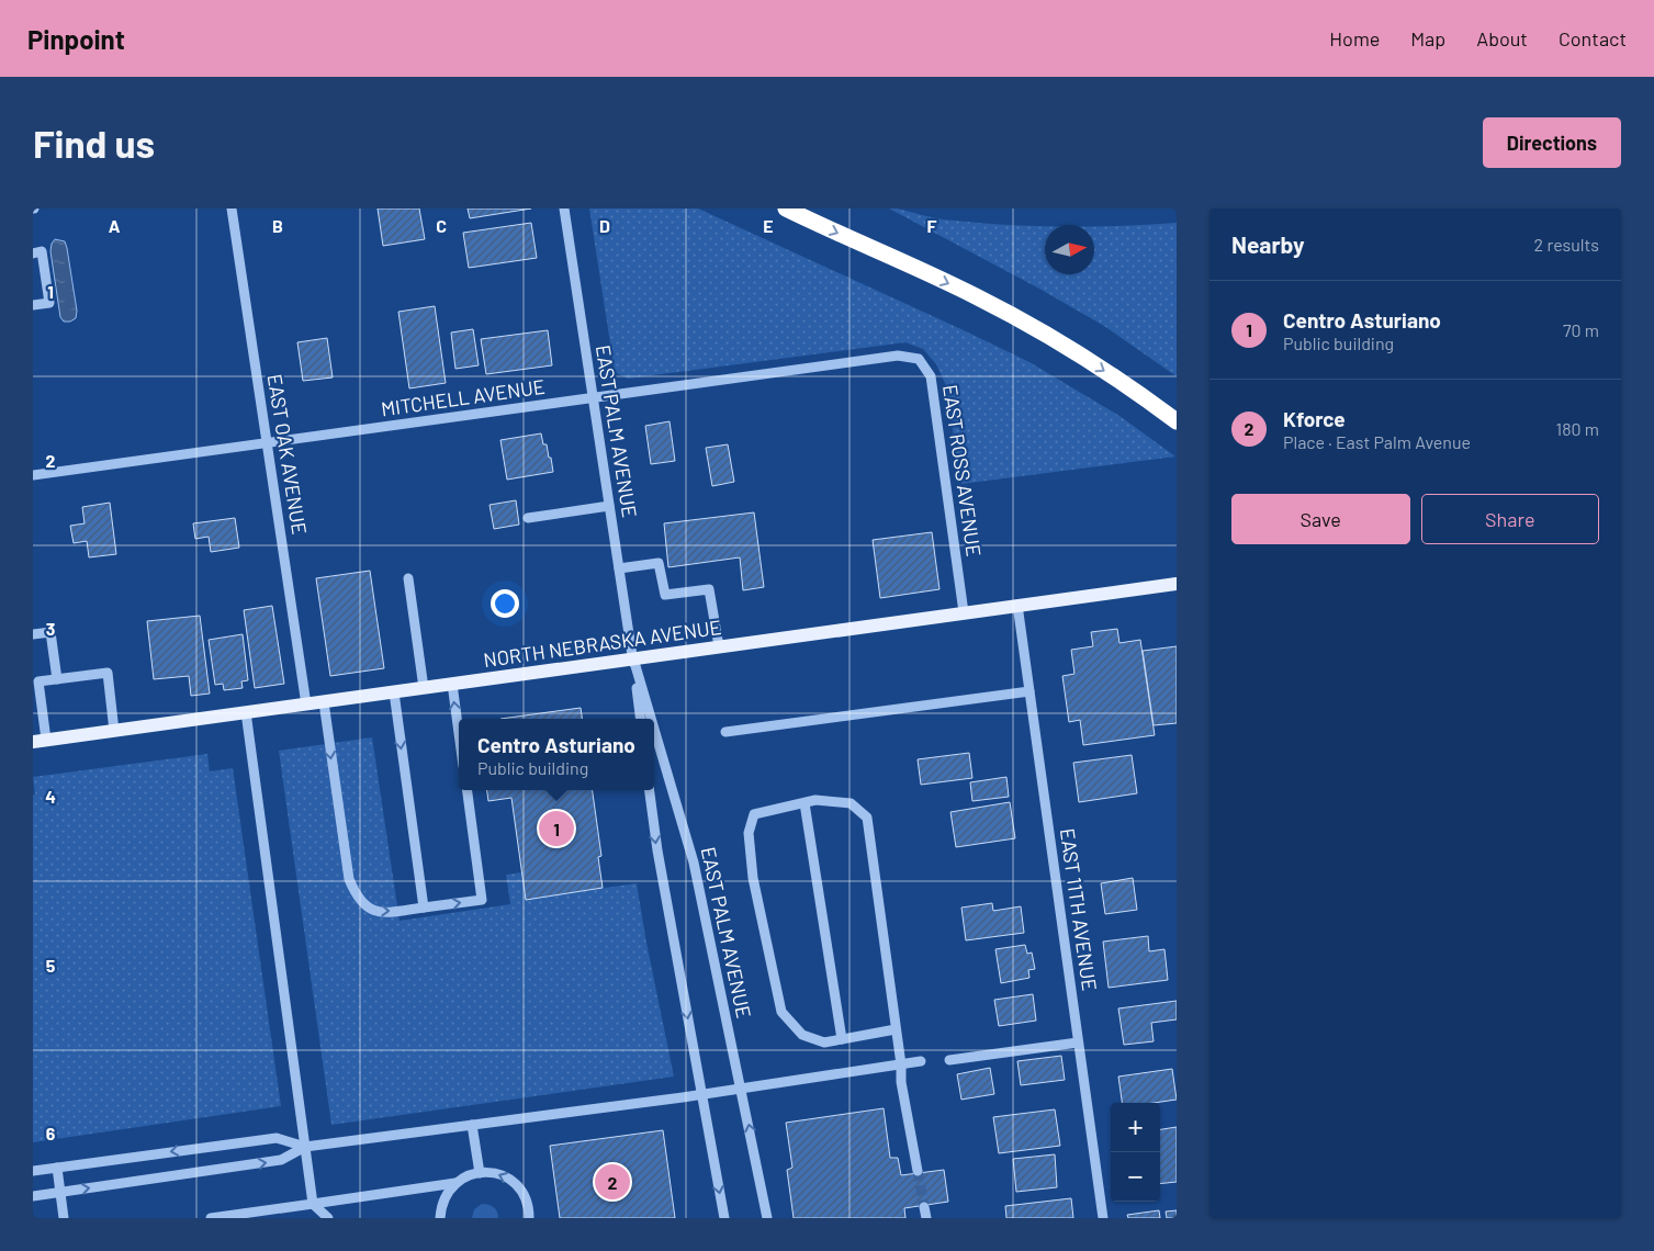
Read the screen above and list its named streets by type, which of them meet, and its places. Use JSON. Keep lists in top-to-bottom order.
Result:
{
  "streets": {
    "main road": ["NORTH NEBRASKA AVENUE"],
    "street": [
      "MITCHELL AVENUE",
      "EAST PALM AVENUE",
      "EAST OAK AVENUE",
      "EAST ROSS AVENUE",
      "EAST 11TH AVENUE"
    ]
  },
  "crossings": [
    ["MITCHELL AVENUE", "EAST PALM AVENUE"],
    ["MITCHELL AVENUE", "EAST OAK AVENUE"],
    ["MITCHELL AVENUE", "EAST ROSS AVENUE"],
    ["EAST PALM AVENUE", "NORTH NEBRASKA AVENUE"],
    ["EAST OAK AVENUE", "NORTH NEBRASKA AVENUE"],
    ["EAST ROSS AVENUE", "NORTH NEBRASKA AVENUE"],
    ["NORTH NEBRASKA AVENUE", "EAST 11TH AVENUE"]
  ],
  "north": "right",
  "page": {
    "header": "Pinpoint",
    "nav": [
      "Home",
      "Map",
      "About",
      "Contact"
    ],
    "buttons": [
      "Directions",
      ["Save", "Share"]
    ],
    "title": "Find us",
    "heading": ["Nearby", "2 results"],
    "list": [
      {
        "mark": "1",
        "name": "Centro Asturiano",
        "note": "Public building",
        "value": "70 m"
      },
      {
        "mark": "2",
        "name": "Kforce",
        "note": "Place · East Palm Avenue",
        "value": "180 m"
      }
    ],
    "popup": ["Centro Asturiano", "Public building"],
    "pins": ["1", "2"],
    "map_buttons": ["+", "−"]
  },
  "grid": {
    "columns": [
      "A",
      "B",
      "C",
      "D",
      "E",
      "F"
    ],
    "rows": [
      "1",
      "2",
      "3",
      "4",
      "5",
      "6"
    ]
  }
}
